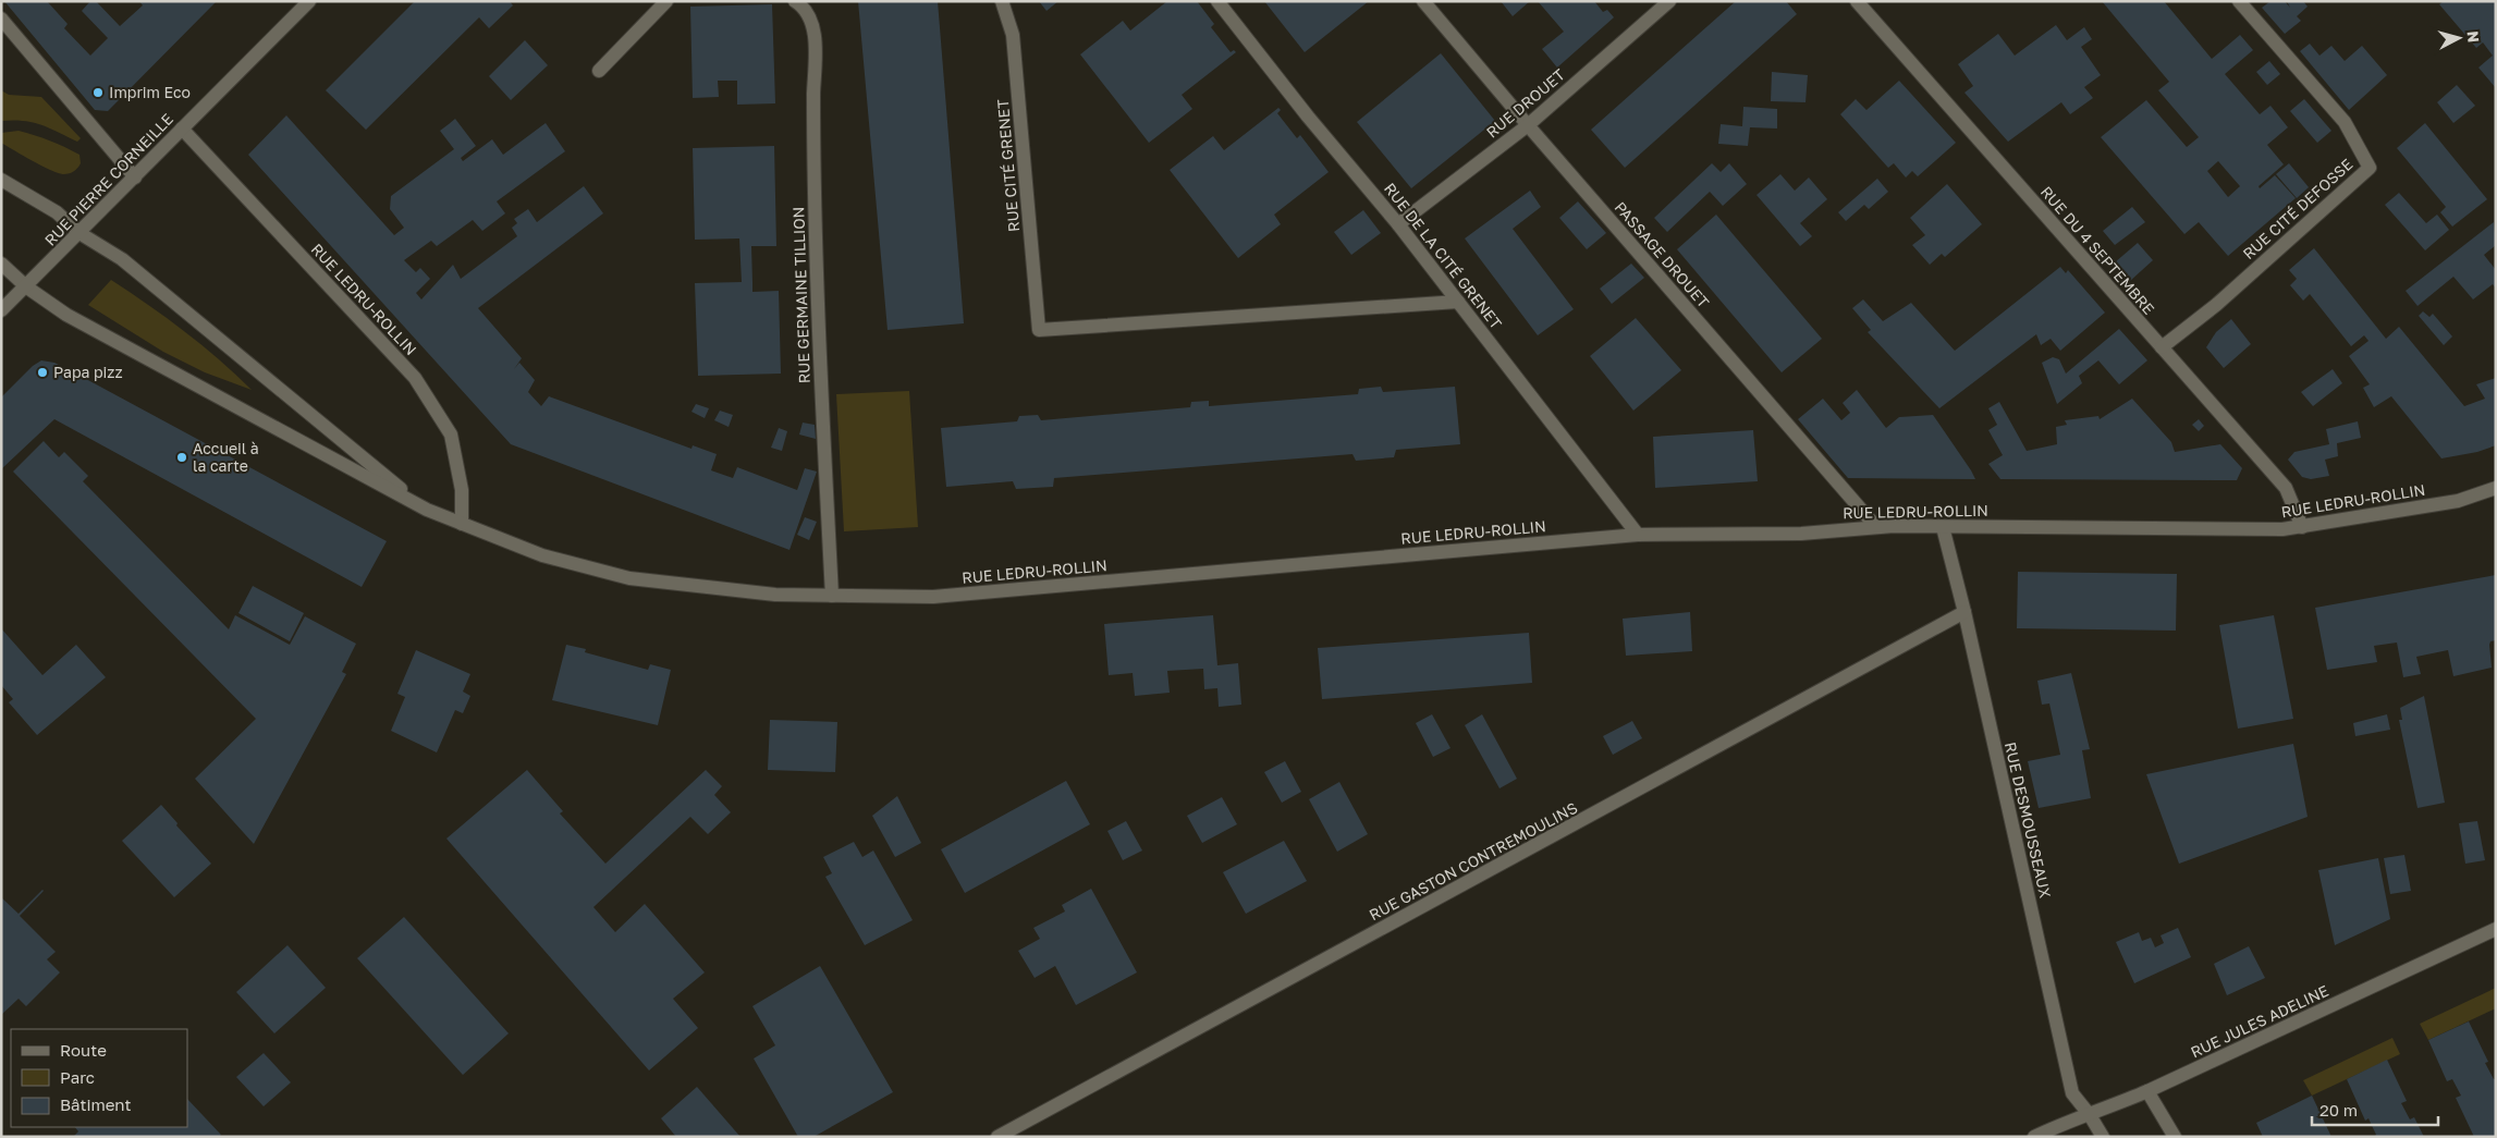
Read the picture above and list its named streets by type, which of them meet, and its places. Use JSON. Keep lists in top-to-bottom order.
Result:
{
  "streets": {
    "street": [
      "RUE DROUET",
      "RUE CITÉ GRENET",
      "RUE PIERRE CORNEILLE",
      "RUE CITÉ DEFOSSE",
      "RUE DU 4 SEPTEMBRE",
      "PASSAGE DROUET",
      "RUE DE LA CITÉ GRENET",
      "RUE GERMAINE TILLION",
      "RUE LEDRU-ROLLIN",
      "RUE DESMOUSSEAUX",
      "RUE GASTON CONTREMOULINS",
      "RUE JULES ADELINE"
    ]
  },
  "crossings": [
    ["RUE DROUET", "PASSAGE DROUET"],
    ["RUE DROUET", "RUE DE LA CITÉ GRENET"],
    ["RUE CITÉ GRENET", "RUE DE LA CITÉ GRENET"],
    ["RUE PIERRE CORNEILLE", "RUE LEDRU-ROLLIN"],
    ["RUE CITÉ DEFOSSE", "RUE DU 4 SEPTEMBRE"],
    ["RUE DU 4 SEPTEMBRE", "RUE LEDRU-ROLLIN"],
    ["PASSAGE DROUET", "RUE LEDRU-ROLLIN"],
    ["RUE DE LA CITÉ GRENET", "RUE LEDRU-ROLLIN"],
    ["RUE GERMAINE TILLION", "RUE LEDRU-ROLLIN"],
    ["RUE LEDRU-ROLLIN", "RUE DESMOUSSEAUX"],
    ["RUE DESMOUSSEAUX", "RUE GASTON CONTREMOULINS"],
    ["RUE DESMOUSSEAUX", "RUE JULES ADELINE"]
  ],
  "places": ["Imprim Eco", "Papa pizz", "Accueil à la carte"],
  "legend": ["Route", "Parc", "Bâtiment"],
  "scale_bar": "20 m",
  "north": "right"
}
